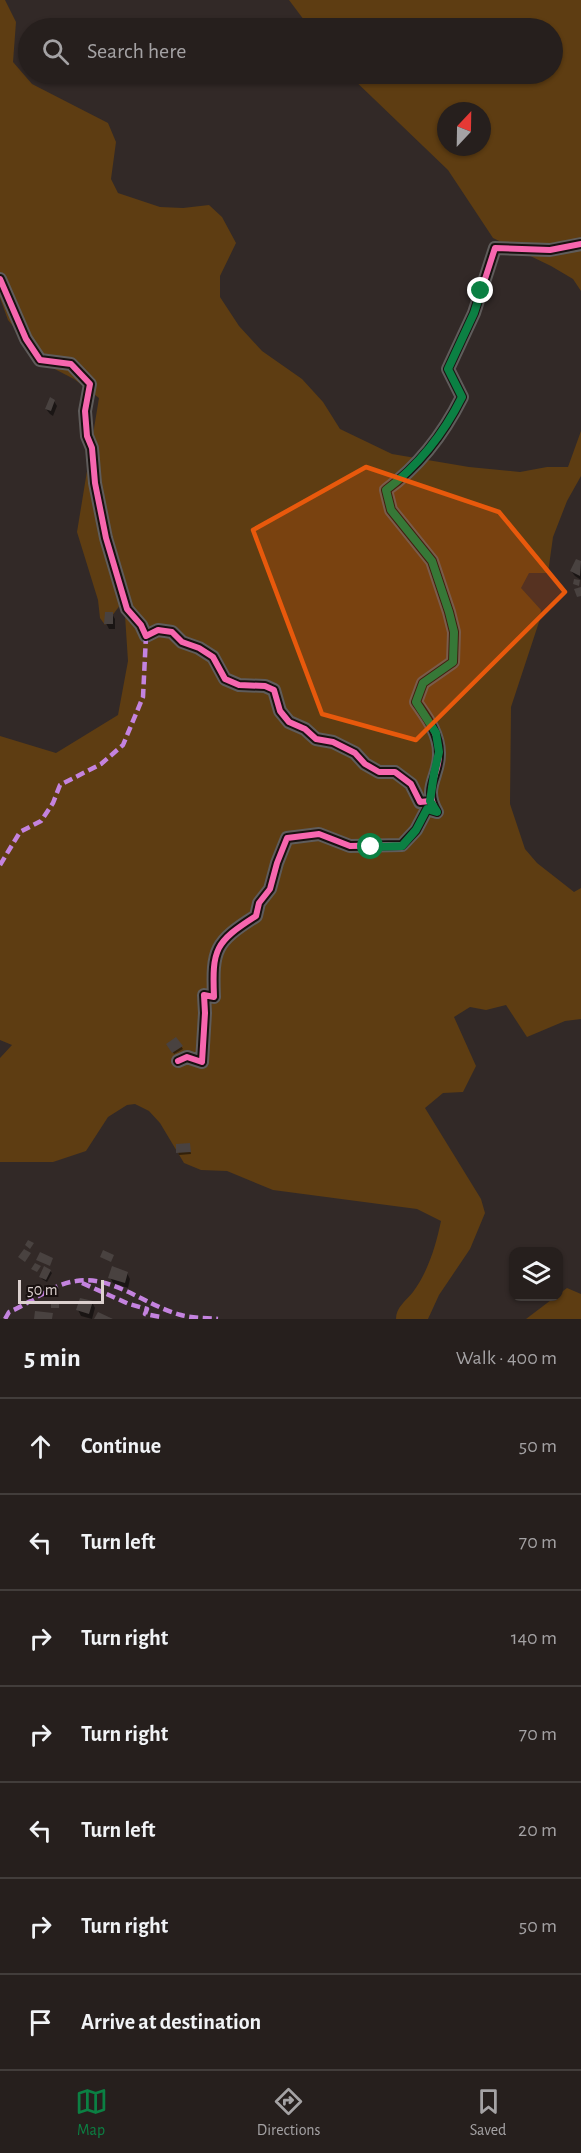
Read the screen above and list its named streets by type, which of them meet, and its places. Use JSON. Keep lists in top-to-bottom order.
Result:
{
  "scale_bar": "50 m",
  "north": "top",
  "page": {
    "search": "Search here",
    "scale": "50 m",
    "heading": ["5 min", "Walk · 400 m"],
    "list": [
      ["Continue", "50 m"],
      ["Turn left", "70 m"],
      ["Turn right", "140 m"],
      ["Turn right", "70 m"],
      ["Turn left", "20 m"],
      ["Turn right", "50 m"],
      "Arrive at destination"
    ],
    "nav": ["Map", "Directions", "Saved"]
  }
}
